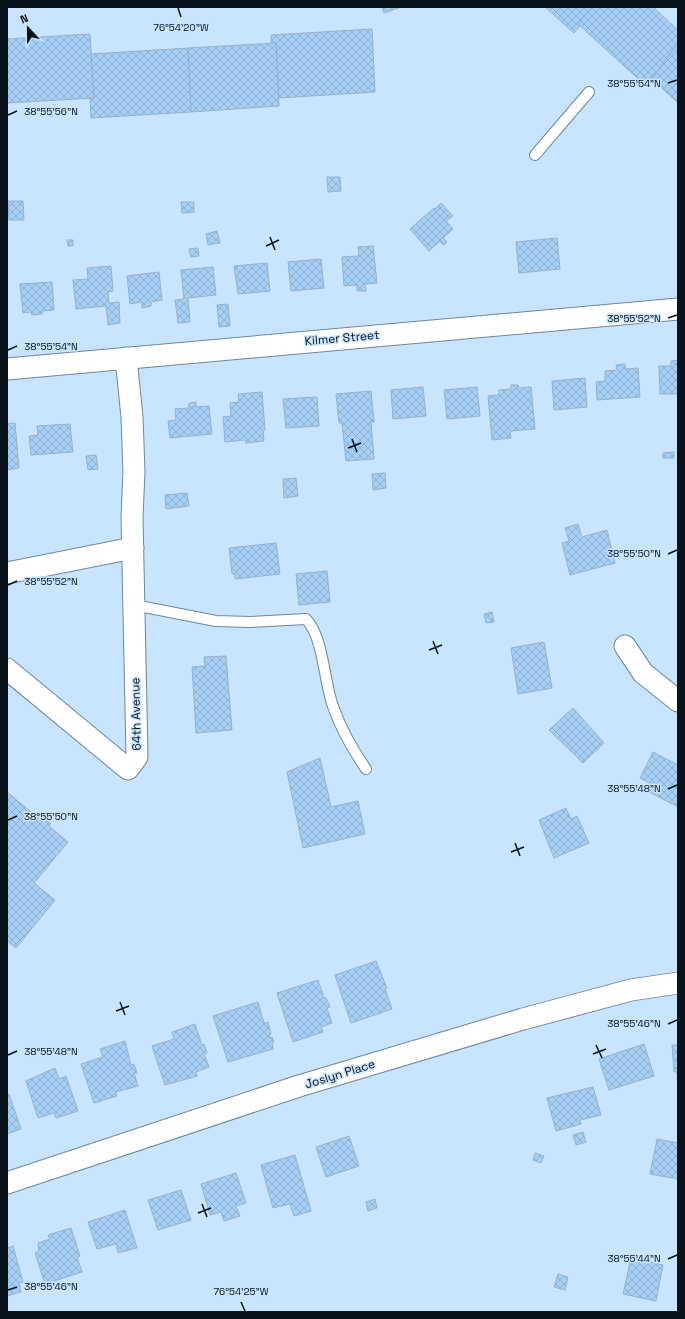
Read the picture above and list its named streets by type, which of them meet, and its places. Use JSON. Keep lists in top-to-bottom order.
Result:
{
  "streets": {
    "street": ["Kilmer Street", "64th Avenue", "Joslyn Place"]
  },
  "crossings": [
    ["Kilmer Street", "64th Avenue"]
  ],
  "north": "top",
  "coordinates": [
    "76°54'20\"W",
    "38°55'54\"N",
    "38°55'56\"N",
    "38°55'52\"N",
    "38°55'50\"N",
    "38°55'48\"N",
    "38°55'46\"N",
    "38°55'44\"N",
    "76°54'25\"W"
  ]
}
